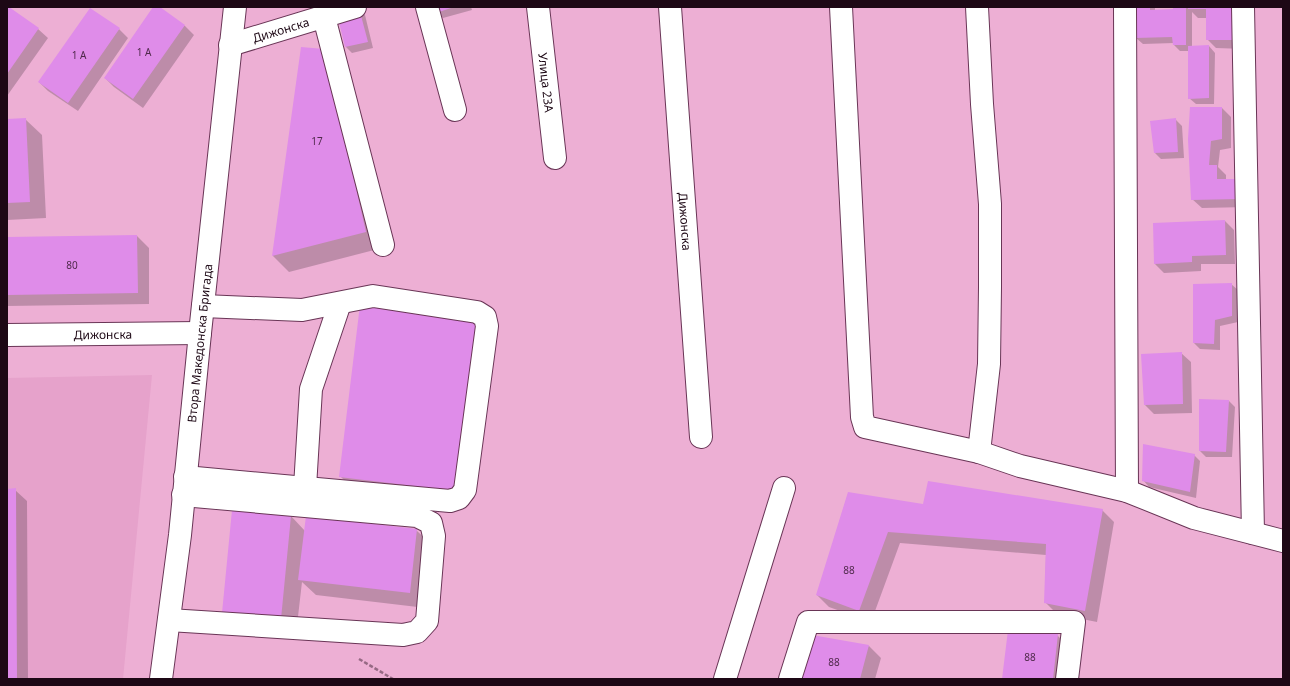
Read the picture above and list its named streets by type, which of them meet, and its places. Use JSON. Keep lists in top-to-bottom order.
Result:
{
  "streets": {
    "street": ["Дижонска", "Улица 23А", "Втора Македонска Бригада"]
  },
  "crossings": [
    ["Дижонска", "Втора Македонска Бригада"]
  ],
  "house_numbers": [
    "1 А",
    "1 А",
    "17",
    "80",
    "88",
    "88",
    "88"
  ]
}
